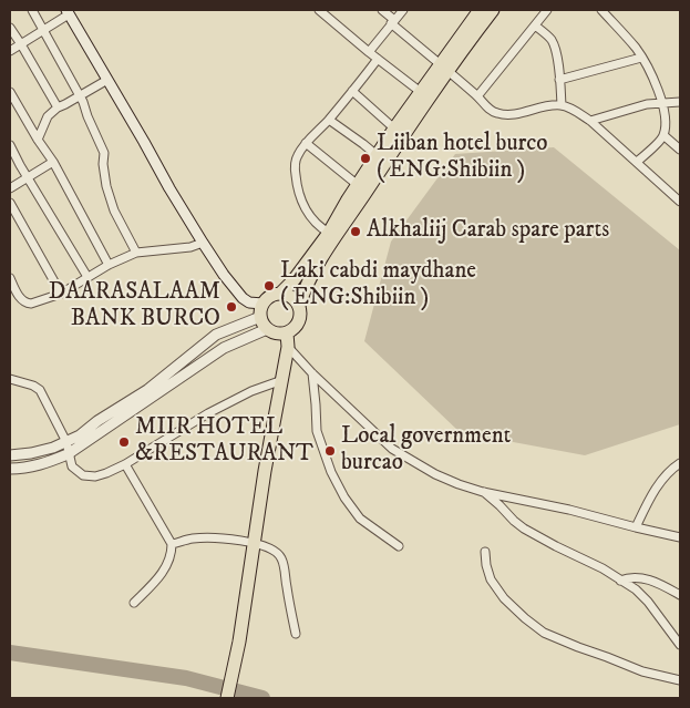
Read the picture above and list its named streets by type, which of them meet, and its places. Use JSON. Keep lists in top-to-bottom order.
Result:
{
  "places": [
    "Liiban hotel burco ( ENG:Shibiin )",
    "Alkhaliij Carab spare parts",
    "Laki cabdi maydhane ( ENG:Shibiin )",
    "DAARASALAAM BANK BURCO",
    "MIIR HOTEL &RESTAURANT",
    "Local government burcao"
  ]
}
